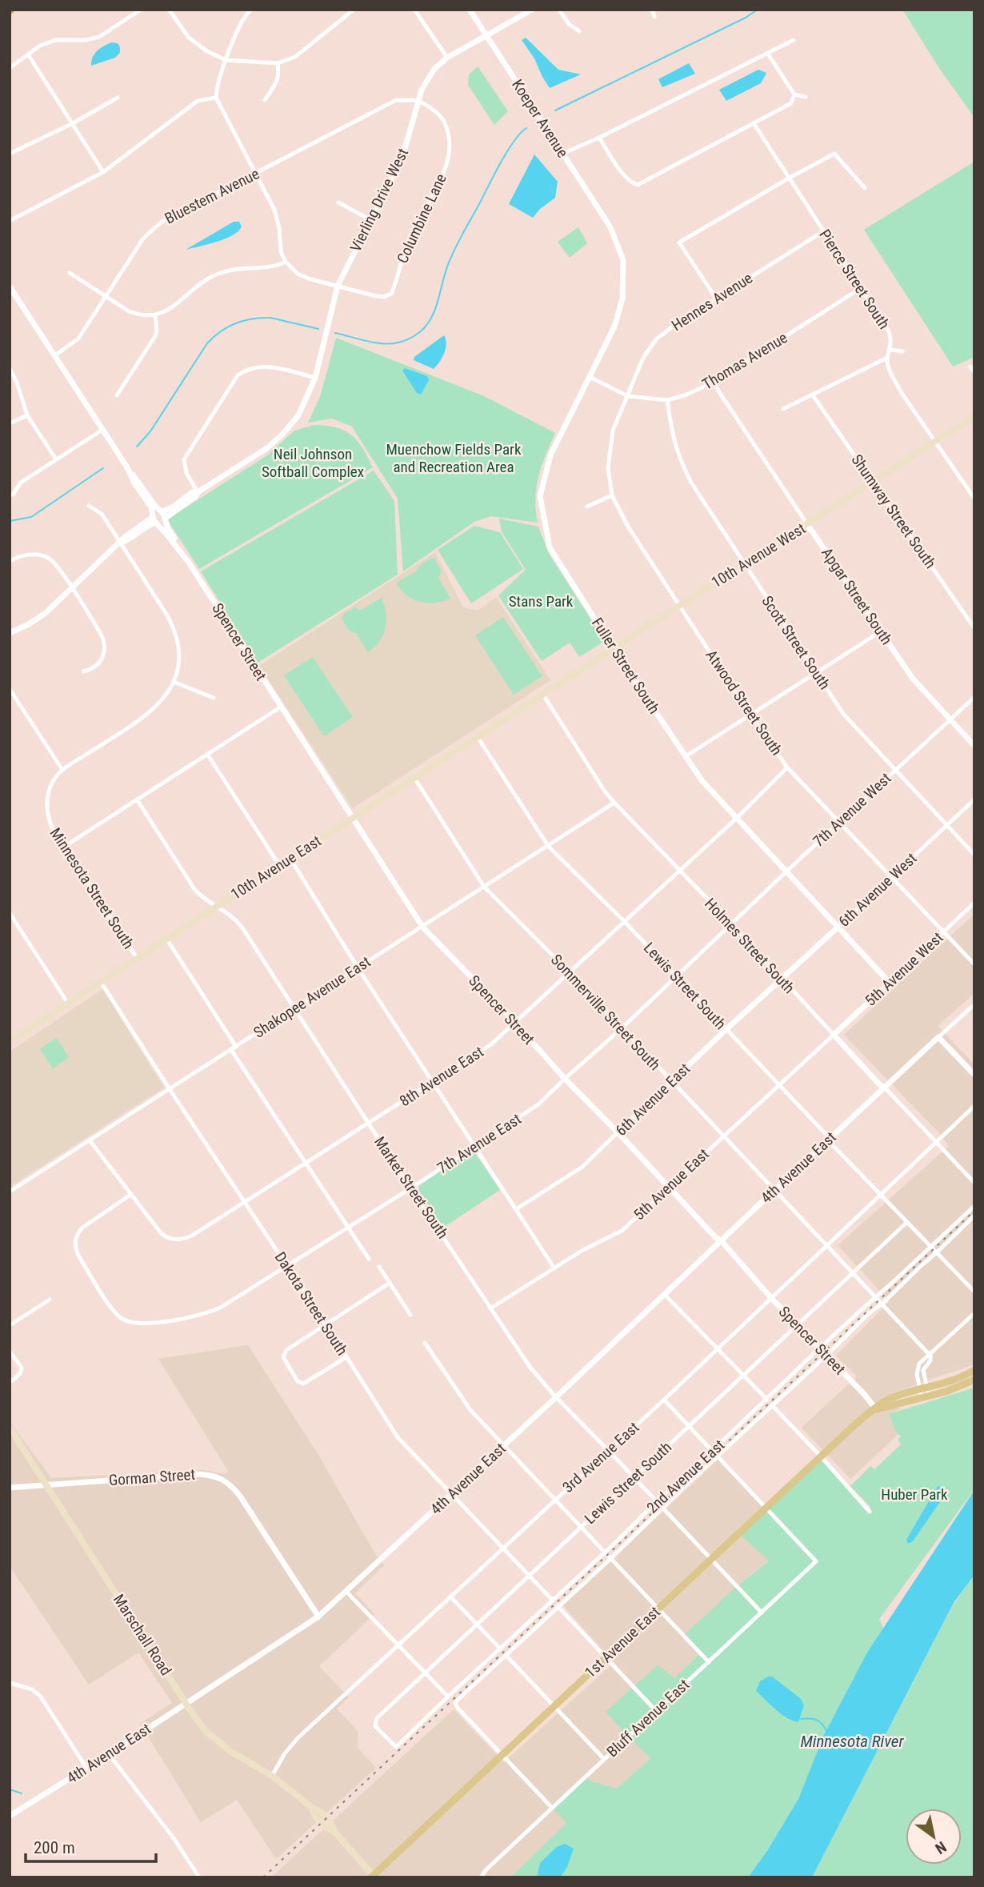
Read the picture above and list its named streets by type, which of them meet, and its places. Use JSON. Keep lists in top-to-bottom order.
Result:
{
  "streets": {
    "main road": [
      "10th Avenue West",
      "10th Avenue East",
      "Marschall Road",
      "1st Avenue East"
    ],
    "street": [
      "Koeper Avenue",
      "Bluestem Avenue",
      "Vierling Drive West",
      "Columbine Lane",
      "Pierce Street South",
      "Hennes Avenue",
      "Thomas Avenue",
      "Shumway Street South",
      "Apgar Street South",
      "Spencer Street",
      "Scott Street South",
      "Fuller Street South",
      "Atwood Street South",
      "7th Avenue West",
      "Minnesota Street South",
      "6th Avenue West",
      "Holmes Street South",
      "5th Avenue West",
      "Lewis Street South",
      "Shakopee Avenue East",
      "Sommerville Street South",
      "8th Avenue East",
      "6th Avenue East",
      "7th Avenue East",
      "4th Avenue East",
      "5th Avenue East",
      "Market Street South",
      "Dakota Street South",
      "3rd Avenue East",
      "2nd Avenue East",
      "Gorman Street",
      "Bluff Avenue East"
    ]
  },
  "crossings": [
    ["Koeper Avenue", "Vierling Drive West"],
    ["Koeper Avenue", "Fuller Street South"],
    ["Bluestem Avenue", "Vierling Drive West"],
    ["Bluestem Avenue", "Columbine Lane"],
    ["Bluestem Avenue", "Spencer Street"],
    ["Vierling Drive West", "Columbine Lane"],
    ["Pierce Street South", "Hennes Avenue"],
    ["Pierce Street South", "Thomas Avenue"],
    ["Hennes Avenue", "Thomas Avenue"],
    ["Hennes Avenue", "Atwood Street South"],
    ["Thomas Avenue", "Apgar Street South"],
    ["Thomas Avenue", "Scott Street South"],
    ["Thomas Avenue", "Fuller Street South"],
    ["Thomas Avenue", "Atwood Street South"],
    ["Shumway Street South", "10th Avenue West"],
    ["10th Avenue West", "Apgar Street South"],
    ["10th Avenue West", "Scott Street South"],
    ["10th Avenue West", "Fuller Street South"],
    ["10th Avenue West", "Atwood Street South"],
    ["10th Avenue West", "10th Avenue East"],
    ["10th Avenue West", "Holmes Street South"],
    ["Apgar Street South", "7th Avenue West"],
    ["Spencer Street", "10th Avenue East"],
    ["Spencer Street", "Lewis Street South"],
    ["Spencer Street", "Shakopee Avenue East"],
    ["Spencer Street", "8th Avenue East"],
    ["Spencer Street", "6th Avenue East"],
    ["Spencer Street", "7th Avenue East"],
    ["Spencer Street", "4th Avenue East"],
    ["Spencer Street", "5th Avenue East"],
    ["Spencer Street", "3rd Avenue East"],
    ["Spencer Street", "2nd Avenue East"],
    ["Spencer Street", "1st Avenue East"],
    ["Scott Street South", "7th Avenue West"],
    ["Scott Street South", "6th Avenue West"],
    ["Fuller Street South", "7th Avenue West"],
    ["Fuller Street South", "6th Avenue West"],
    ["Fuller Street South", "5th Avenue West"],
    ["Fuller Street South", "8th Avenue East"],
    ["Atwood Street South", "7th Avenue West"],
    ["Atwood Street South", "6th Avenue West"],
    ["Atwood Street South", "5th Avenue West"],
    ["Atwood Street South", "8th Avenue East"],
    ["7th Avenue West", "Holmes Street South"],
    ["7th Avenue West", "7th Avenue East"],
    ["10th Avenue East", "Minnesota Street South"],
    ["10th Avenue East", "Holmes Street South"],
    ["10th Avenue East", "Lewis Street South"],
    ["10th Avenue East", "Sommerville Street South"],
    ["10th Avenue East", "Market Street South"],
    ["10th Avenue East", "Dakota Street South"],
    ["6th Avenue West", "Holmes Street South"],
    ["6th Avenue West", "6th Avenue East"],
    ["Holmes Street South", "5th Avenue West"],
    ["Holmes Street South", "Shakopee Avenue East"],
    ["Holmes Street South", "8th Avenue East"],
    ["Holmes Street South", "6th Avenue East"],
    ["Holmes Street South", "7th Avenue East"],
    ["Holmes Street South", "4th Avenue East"],
    ["Holmes Street South", "5th Avenue East"],
    ["Holmes Street South", "3rd Avenue East"],
    ["5th Avenue West", "5th Avenue East"],
    ["Lewis Street South", "Shakopee Avenue East"],
    ["Lewis Street South", "Sommerville Street South"],
    ["Lewis Street South", "8th Avenue East"],
    ["Lewis Street South", "6th Avenue East"],
    ["Lewis Street South", "7th Avenue East"],
    ["Lewis Street South", "4th Avenue East"],
    ["Lewis Street South", "5th Avenue East"],
    ["Lewis Street South", "Market Street South"],
    ["Lewis Street South", "Dakota Street South"],
    ["Lewis Street South", "3rd Avenue East"],
    ["Lewis Street South", "2nd Avenue East"],
    ["Shakopee Avenue East", "Sommerville Street South"],
    ["Shakopee Avenue East", "Market Street South"],
    ["Shakopee Avenue East", "Dakota Street South"],
    ["Sommerville Street South", "8th Avenue East"],
    ["Sommerville Street South", "6th Avenue East"],
    ["Sommerville Street South", "7th Avenue East"],
    ["Sommerville Street South", "4th Avenue East"],
    ["Sommerville Street South", "5th Avenue East"],
    ["Sommerville Street South", "3rd Avenue East"],
    ["Sommerville Street South", "2nd Avenue East"],
    ["8th Avenue East", "7th Avenue East"],
    ["8th Avenue East", "Market Street South"],
    ["8th Avenue East", "Dakota Street South"],
    ["7th Avenue East", "Market Street South"],
    ["7th Avenue East", "Dakota Street South"],
    ["4th Avenue East", "Market Street South"],
    ["4th Avenue East", "Dakota Street South"],
    ["4th Avenue East", "Gorman Street"],
    ["4th Avenue East", "Marschall Road"],
    ["5th Avenue East", "Market Street South"],
    ["Market Street South", "3rd Avenue East"],
    ["Market Street South", "2nd Avenue East"],
    ["Market Street South", "1st Avenue East"],
    ["Market Street South", "Bluff Avenue East"],
    ["Dakota Street South", "3rd Avenue East"],
    ["Dakota Street South", "2nd Avenue East"],
    ["3rd Avenue East", "Marschall Road"],
    ["2nd Avenue East", "1st Avenue East"],
    ["Gorman Street", "Marschall Road"],
    ["Marschall Road", "1st Avenue East"],
    ["1st Avenue East", "Bluff Avenue East"]
  ],
  "water": ["Minnesota River"],
  "parks": [
    "Muenchow Fields Park and Recreation Area",
    "Neil Johnson Softball Complex",
    "Stans Park",
    "Huber Park"
  ],
  "scale_bar": "200 m",
  "north": "bottom right"
}
